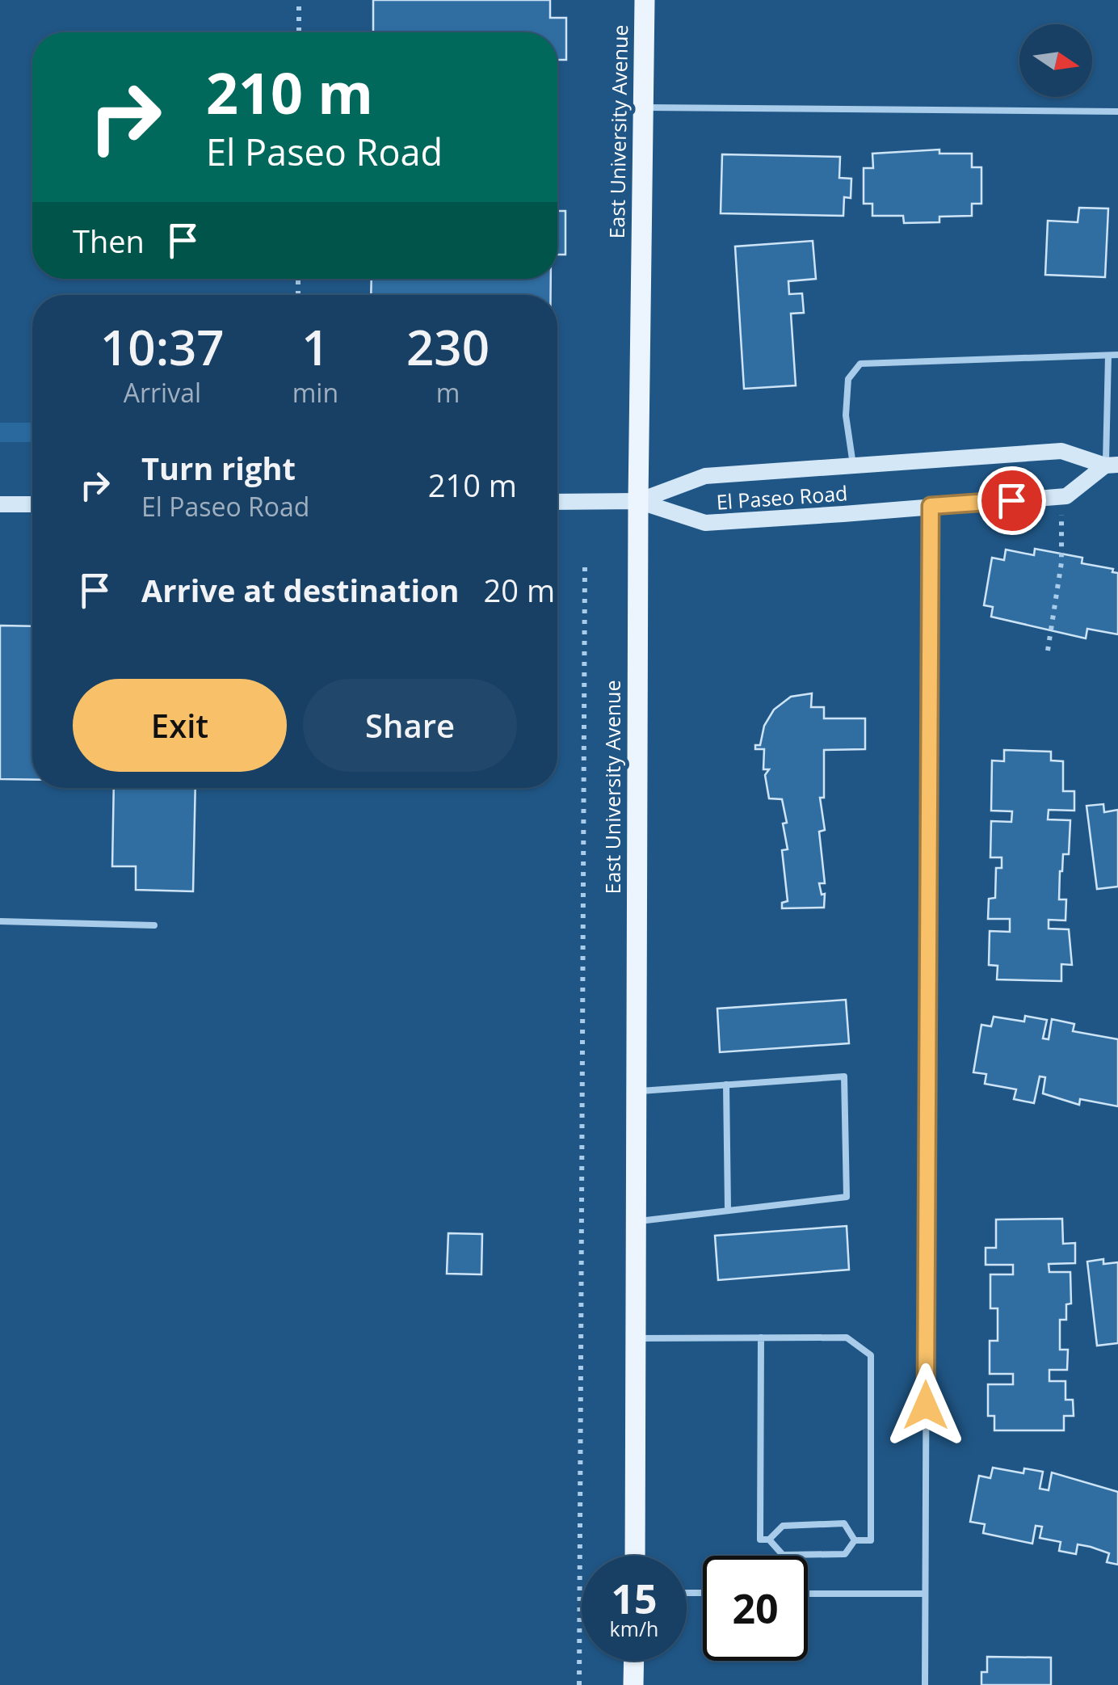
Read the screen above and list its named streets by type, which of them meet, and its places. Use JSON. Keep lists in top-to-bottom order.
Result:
{
  "streets": {
    "main road": ["East University Avenue", "El Paseo Road"]
  },
  "crossings": [
    ["East University Avenue", "El Paseo Road"]
  ],
  "north": "right",
  "page": {
    "turn": ["210 m", "El Paseo Road"],
    "then": "Then",
    "eta": [
      "10:37",
      "Arrival",
      "1",
      "min",
      "230",
      "m"
    ],
    "list": [
      {
        "name": "Turn right",
        "note": "El Paseo Road",
        "value": "210 m"
      },
      {
        "name": "Arrive at destination",
        "value": "20 m"
      }
    ],
    "buttons": ["Exit", "Share"],
    "speed": "15 km/h",
    "limit": "20"
  }
}
